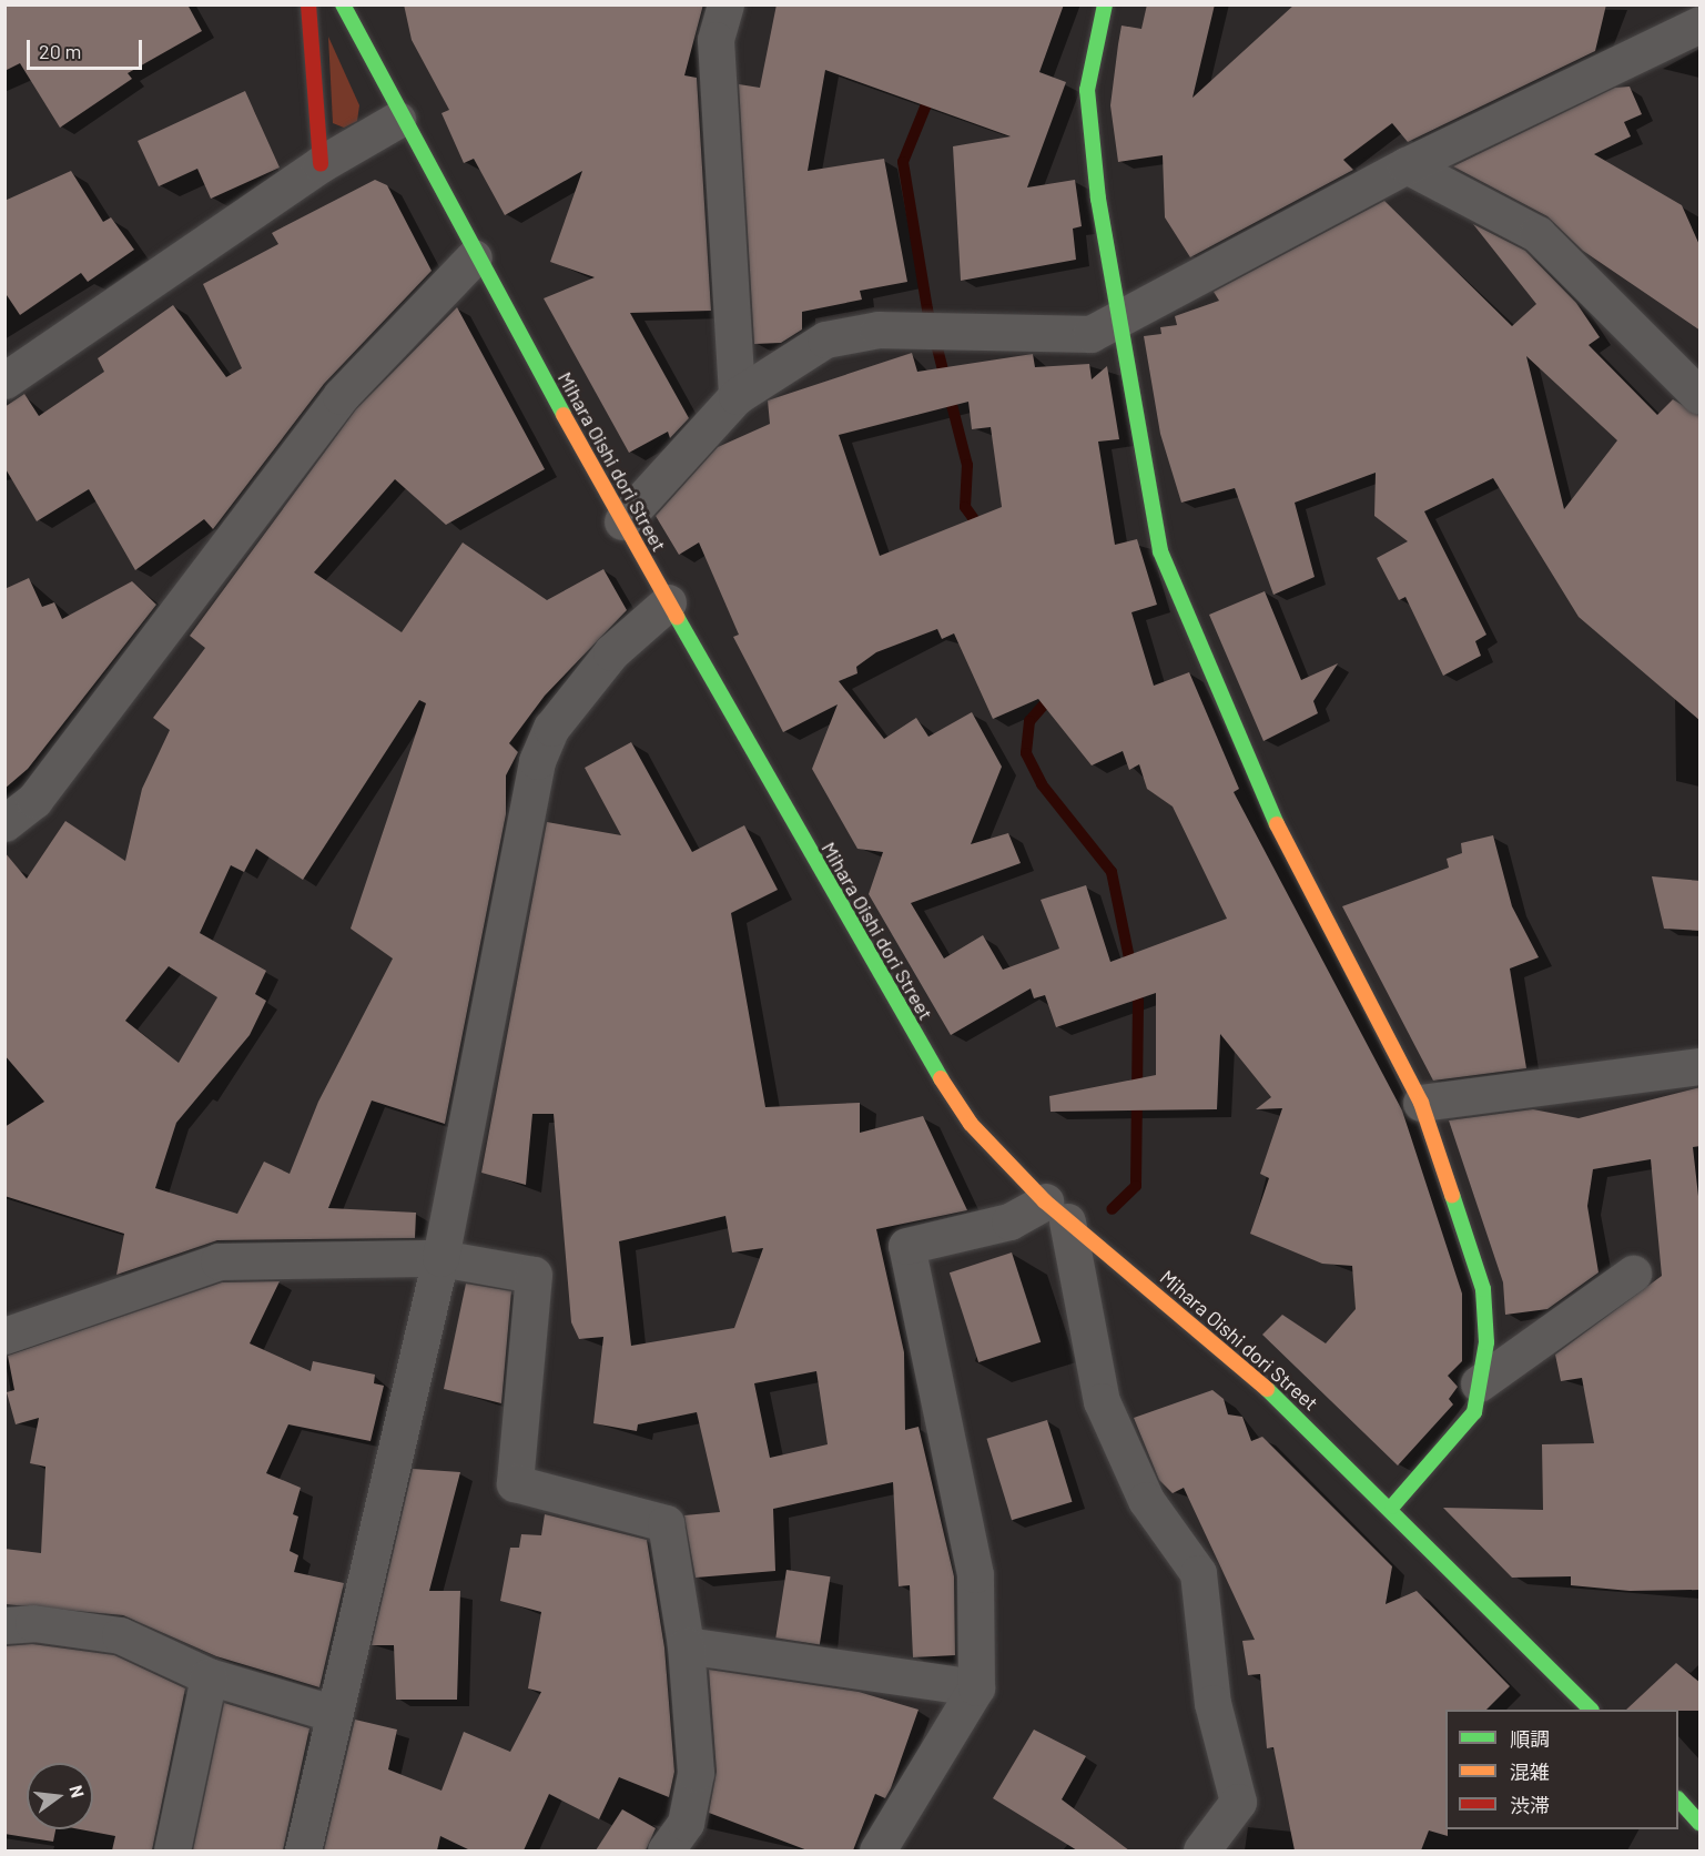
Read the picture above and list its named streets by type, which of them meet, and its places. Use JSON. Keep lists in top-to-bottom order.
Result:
{
  "streets": {
    "street": ["Mihara Oishi dori Street"]
  },
  "legend": ["順調", "混雑", "渋滞"],
  "scale_bar": "20 m",
  "north": "right"
}
